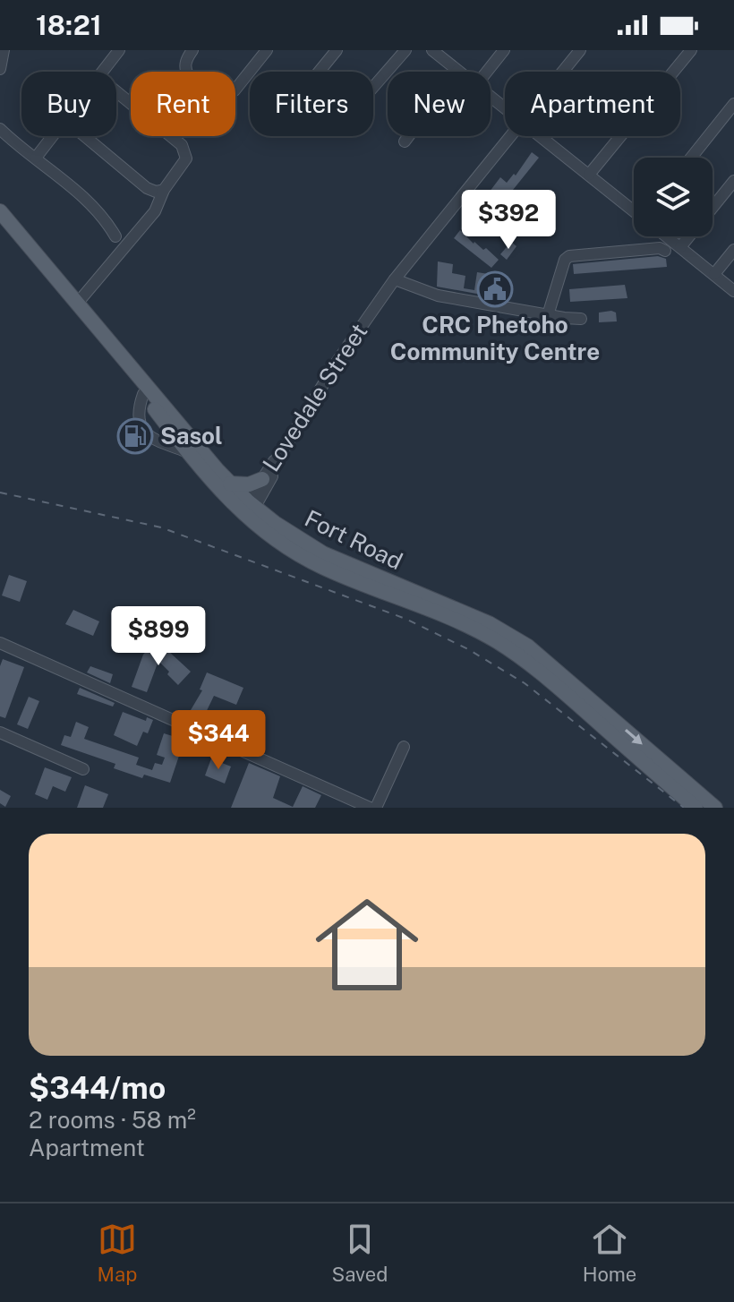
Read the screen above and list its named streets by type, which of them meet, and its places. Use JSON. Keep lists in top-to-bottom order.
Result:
{
  "streets": {
    "main road": ["Fort Road"],
    "street": ["Lovedale Street"]
  },
  "crossings": [
    ["Lovedale Street", "Fort Road"]
  ],
  "places": {
    "public building": ["CRC Phetoho Community Centre"],
    "fuel station": ["Sasol"]
  },
  "page": {
    "status": "18:21",
    "chip": [
      "Buy",
      "Rent",
      "Filters",
      "New",
      "Apartment"
    ],
    "price": ["$392", "$899", "$344"],
    "list": [
      {
        "name": "$344/mo",
        "note": "2 rooms · 58 m² · Apartment"
      }
    ],
    "tabs": ["Map", "Saved", "Home"]
  }
}
